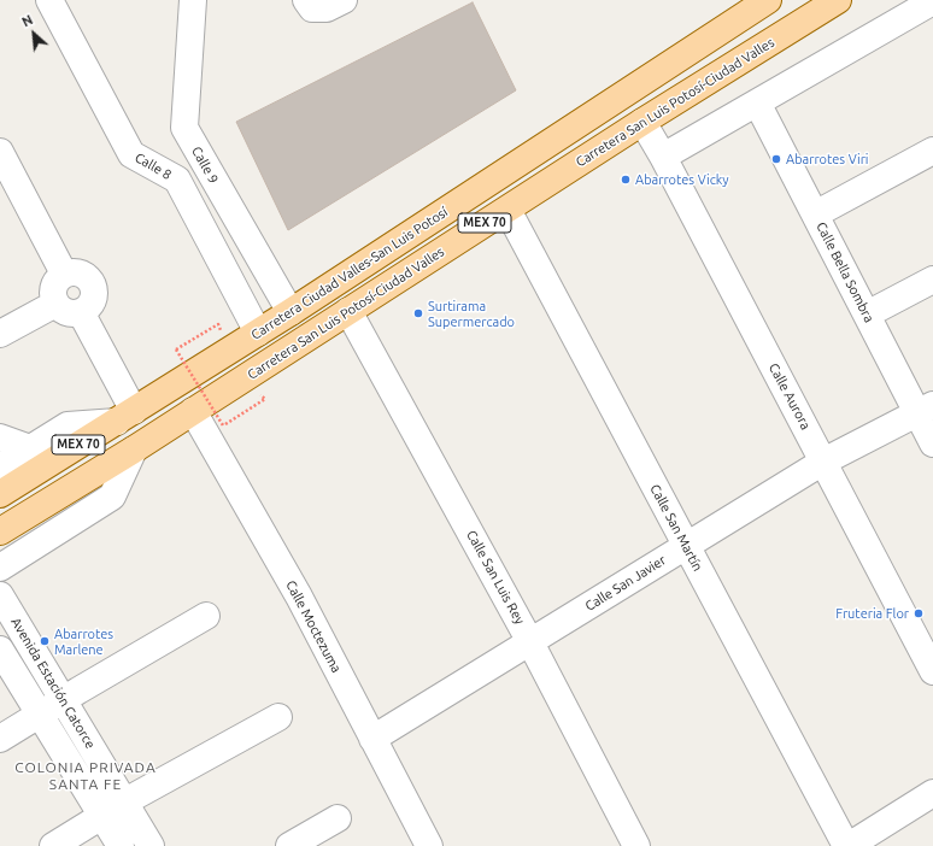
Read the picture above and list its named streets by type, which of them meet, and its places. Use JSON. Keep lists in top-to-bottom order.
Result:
{
  "streets": {
    "main road": ["Carretera San Luis Potosí-Ciudad Valles", "MEX 70", "Carretera Ciudad Valles-San Luis Potosí"],
    "street": [
      "Calle 9",
      "Calle 8",
      "Calle Bella Sombra",
      "Calle Aurora",
      "Calle San Martín",
      "Calle San Luis Rey",
      "Calle San Javier",
      "Calle Moctezuma",
      "Avenida Estación Catorce"
    ]
  },
  "crossings": [
    ["Carretera San Luis Potosí-Ciudad Valles", "Calle Aurora"],
    ["Carretera San Luis Potosí-Ciudad Valles", "Calle San Martín"],
    ["Carretera San Luis Potosí-Ciudad Valles", "Calle San Luis Rey"],
    ["Carretera San Luis Potosí-Ciudad Valles", "Calle Moctezuma"],
    ["Calle 9", "Carretera Ciudad Valles-San Luis Potosí"],
    ["Calle 8", "Carretera Ciudad Valles-San Luis Potosí"],
    ["Calle Bella Sombra", "Calle San Javier"],
    ["Calle Aurora", "Calle San Javier"],
    ["Calle San Martín", "Calle San Javier"],
    ["Calle San Luis Rey", "Calle San Javier"],
    ["Calle San Javier", "Calle Moctezuma"]
  ],
  "districts": ["COLONIA PRIVADA SANTA FE"],
  "places": [
    "Abarrotes Viri",
    "Abarrotes Vicky",
    "Surtirama Supermercado",
    "Fruteria Flor",
    "Abarrotes Marlene"
  ],
  "north": "top left"
}
